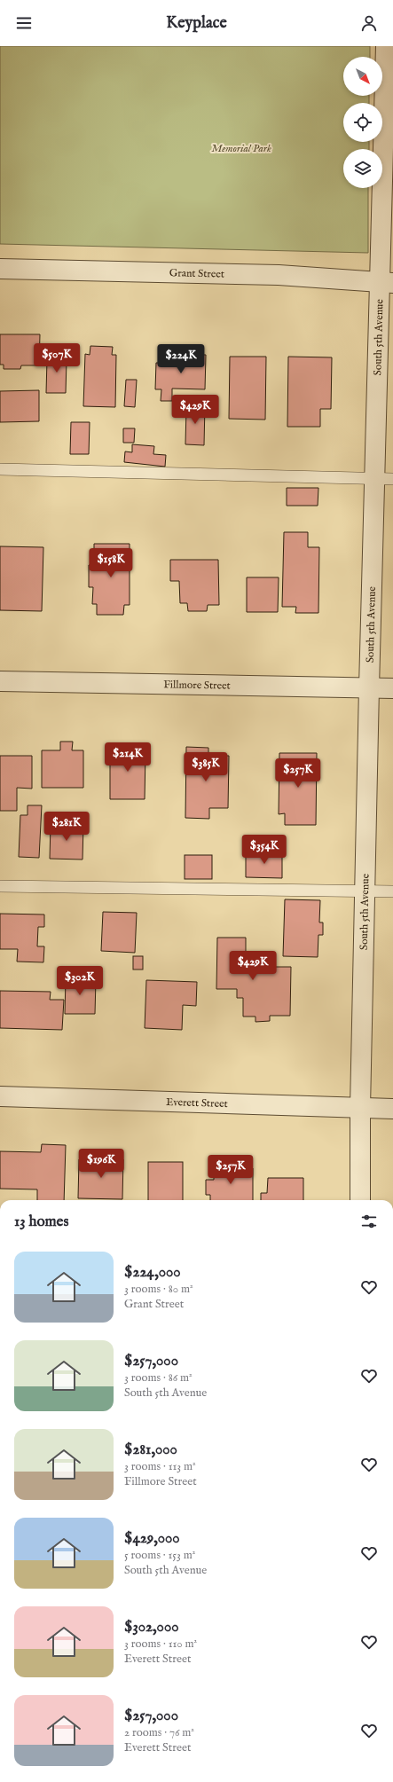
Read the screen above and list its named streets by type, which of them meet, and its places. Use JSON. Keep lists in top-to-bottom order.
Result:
{
  "streets": {
    "street": [
      "Grant Street",
      "South 5th Avenue",
      "Fillmore Street",
      "Everett Street"
    ]
  },
  "crossings": [
    ["Grant Street", "South 5th Avenue"],
    ["South 5th Avenue", "Fillmore Street"],
    ["South 5th Avenue", "Everett Street"]
  ],
  "parks": ["Memorial Park"],
  "north": "bottom right",
  "page": {
    "header": "Keyplace",
    "price": [
      "$507K",
      "$224K",
      "$429K",
      "$158K",
      "$214K",
      "$385K",
      "$257K",
      "$281K",
      "$354K",
      "$429K",
      "$302K",
      "$196K",
      "$257K"
    ],
    "heading": "13 homes",
    "list": [
      {
        "name": "$224,000",
        "note": "3 rooms · 80 m² · Grant Street"
      },
      {
        "name": "$257,000",
        "note": "3 rooms · 86 m² · South 5th Avenue"
      },
      {
        "name": "$281,000",
        "note": "3 rooms · 113 m² · Fillmore Street"
      },
      {
        "name": "$429,000",
        "note": "5 rooms · 153 m² · South 5th Avenue"
      },
      {
        "name": "$302,000",
        "note": "3 rooms · 110 m² · Everett Street"
      },
      {
        "name": "$257,000",
        "note": "2 rooms · 76 m² · Everett Street"
      }
    ]
  }
}
